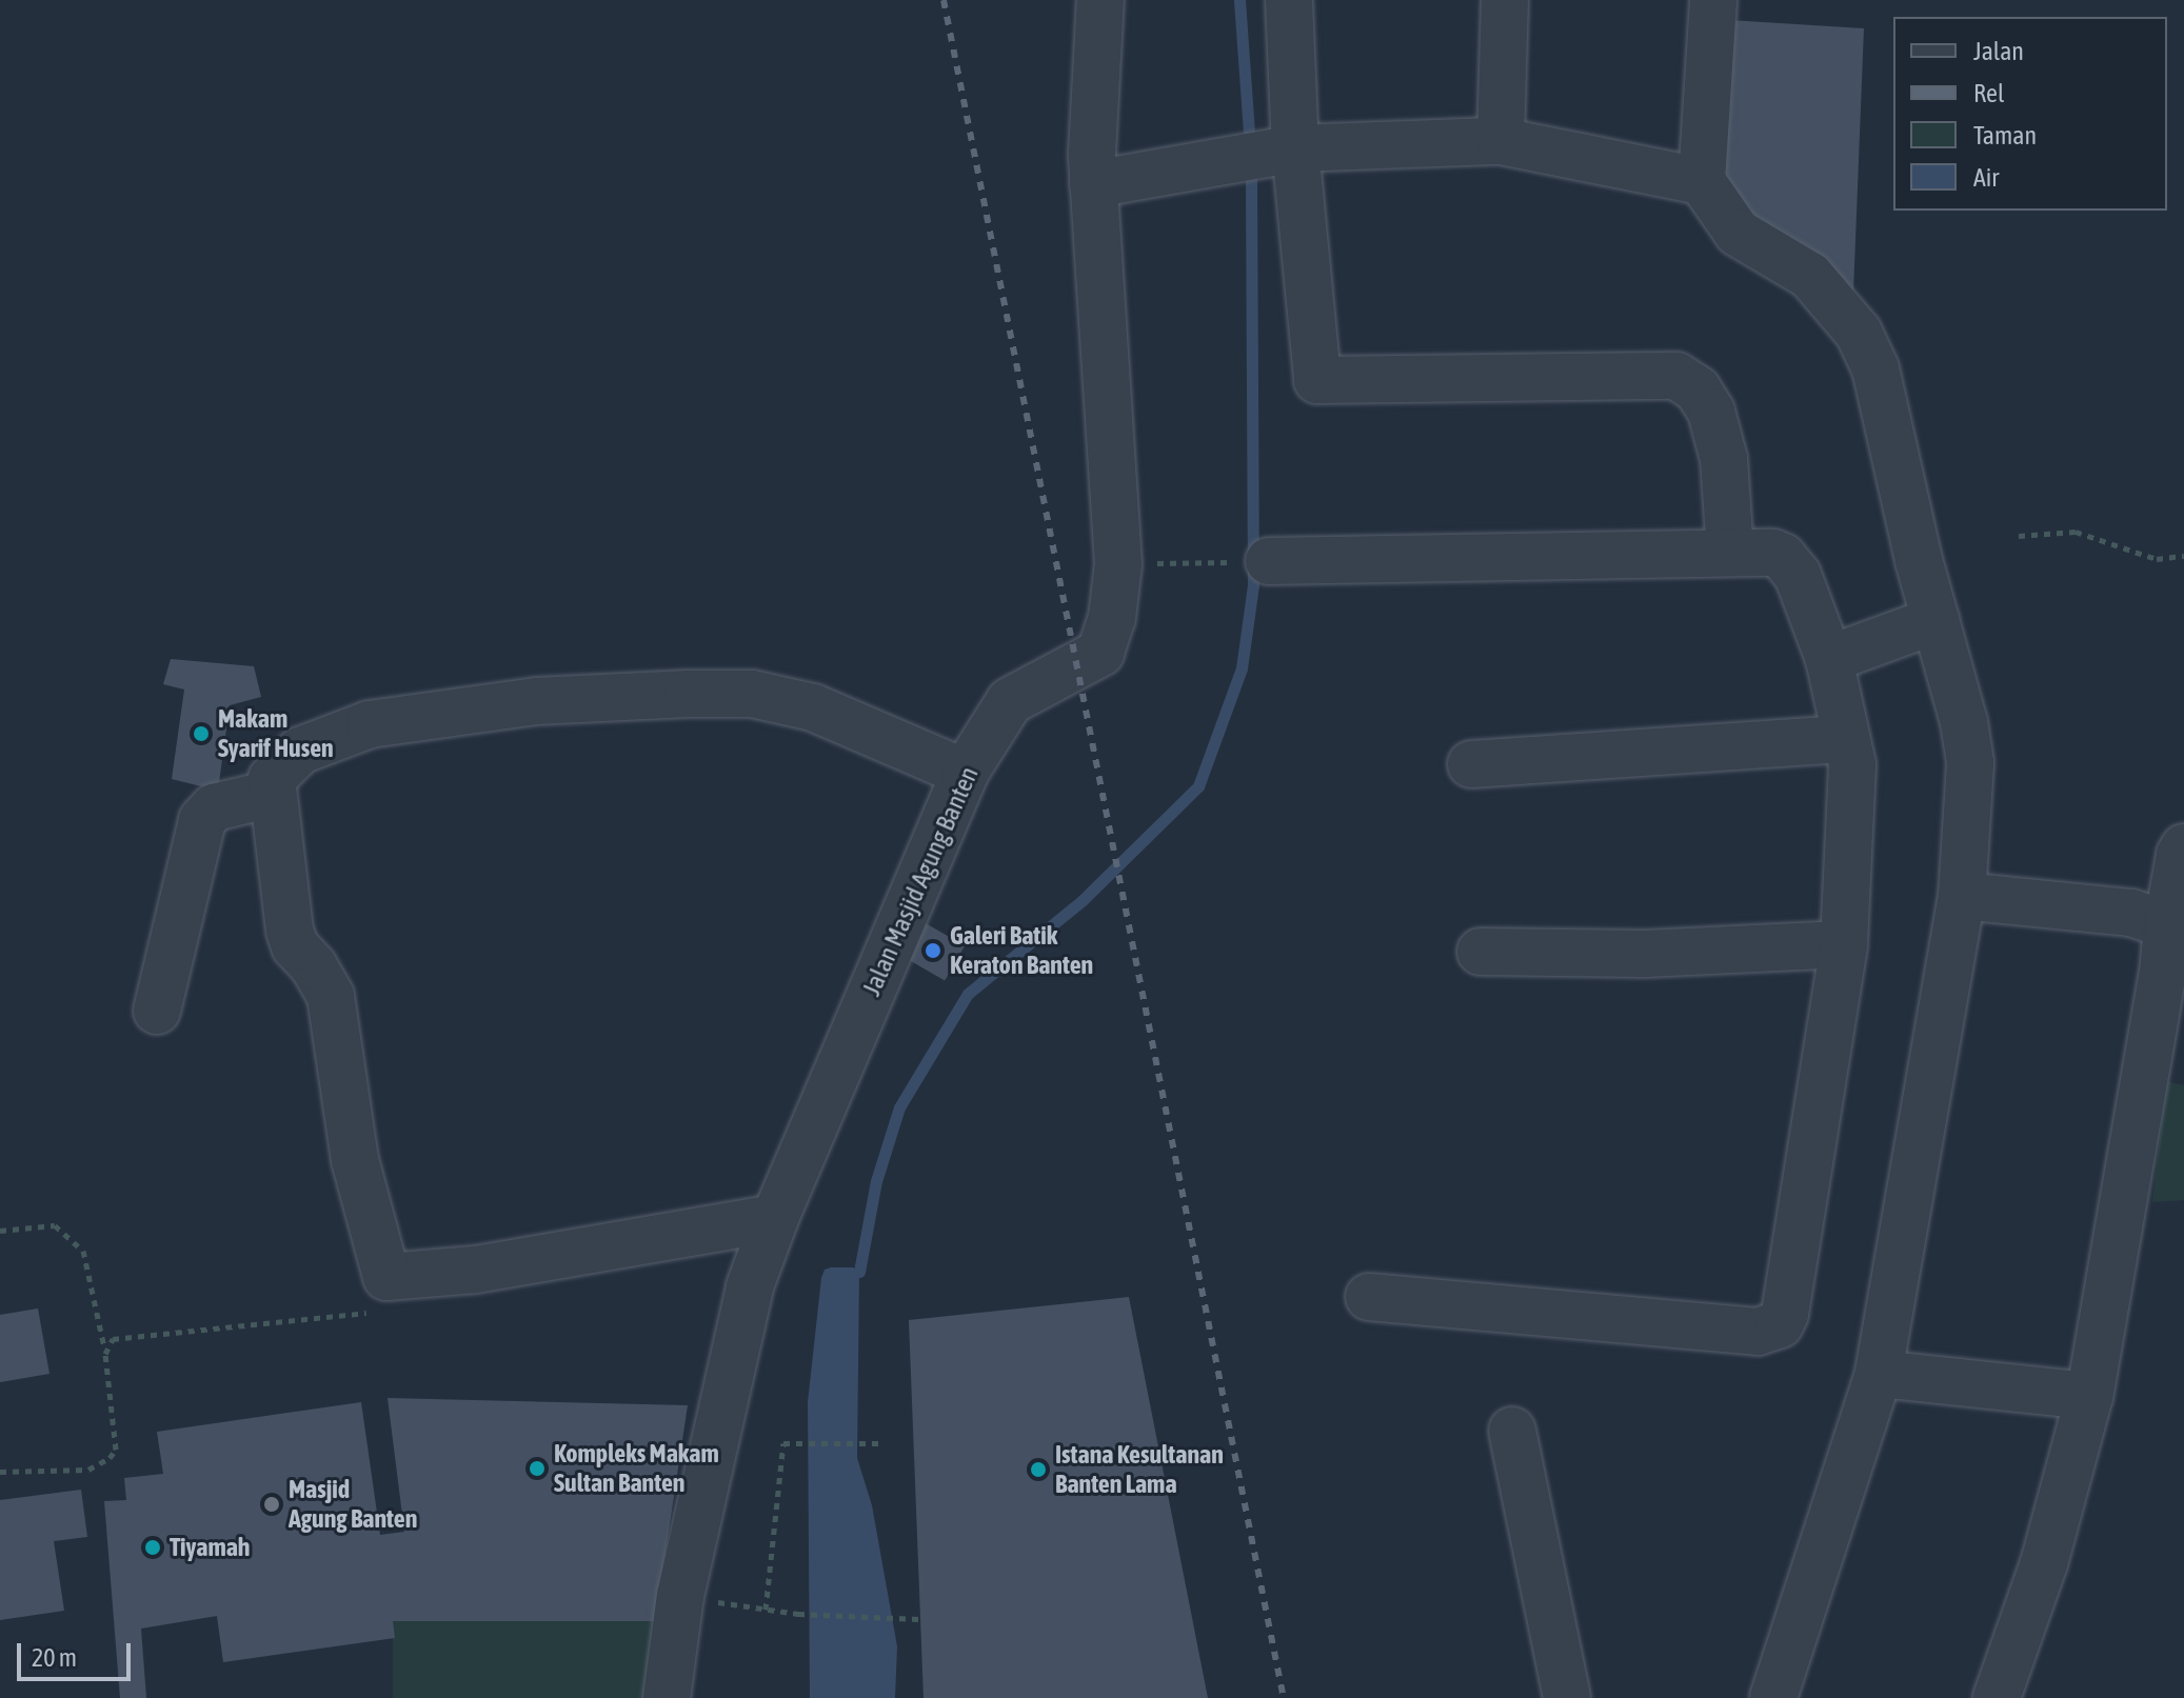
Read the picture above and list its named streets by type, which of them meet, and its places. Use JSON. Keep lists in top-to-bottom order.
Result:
{
  "streets": {
    "street": ["Jalan Masjid Agung Banten"]
  },
  "places": [
    "Makam Syarif Husen",
    "Galeri Batik Keraton Banten",
    "Kompleks Makam Sultan Banten",
    "Istana Kesultanan Banten Lama",
    "Masjid Agung Banten",
    "Tiyamah"
  ],
  "legend": [
    "Jalan",
    "Rel",
    "Taman",
    "Air"
  ],
  "scale_bar": "20 m"
}
